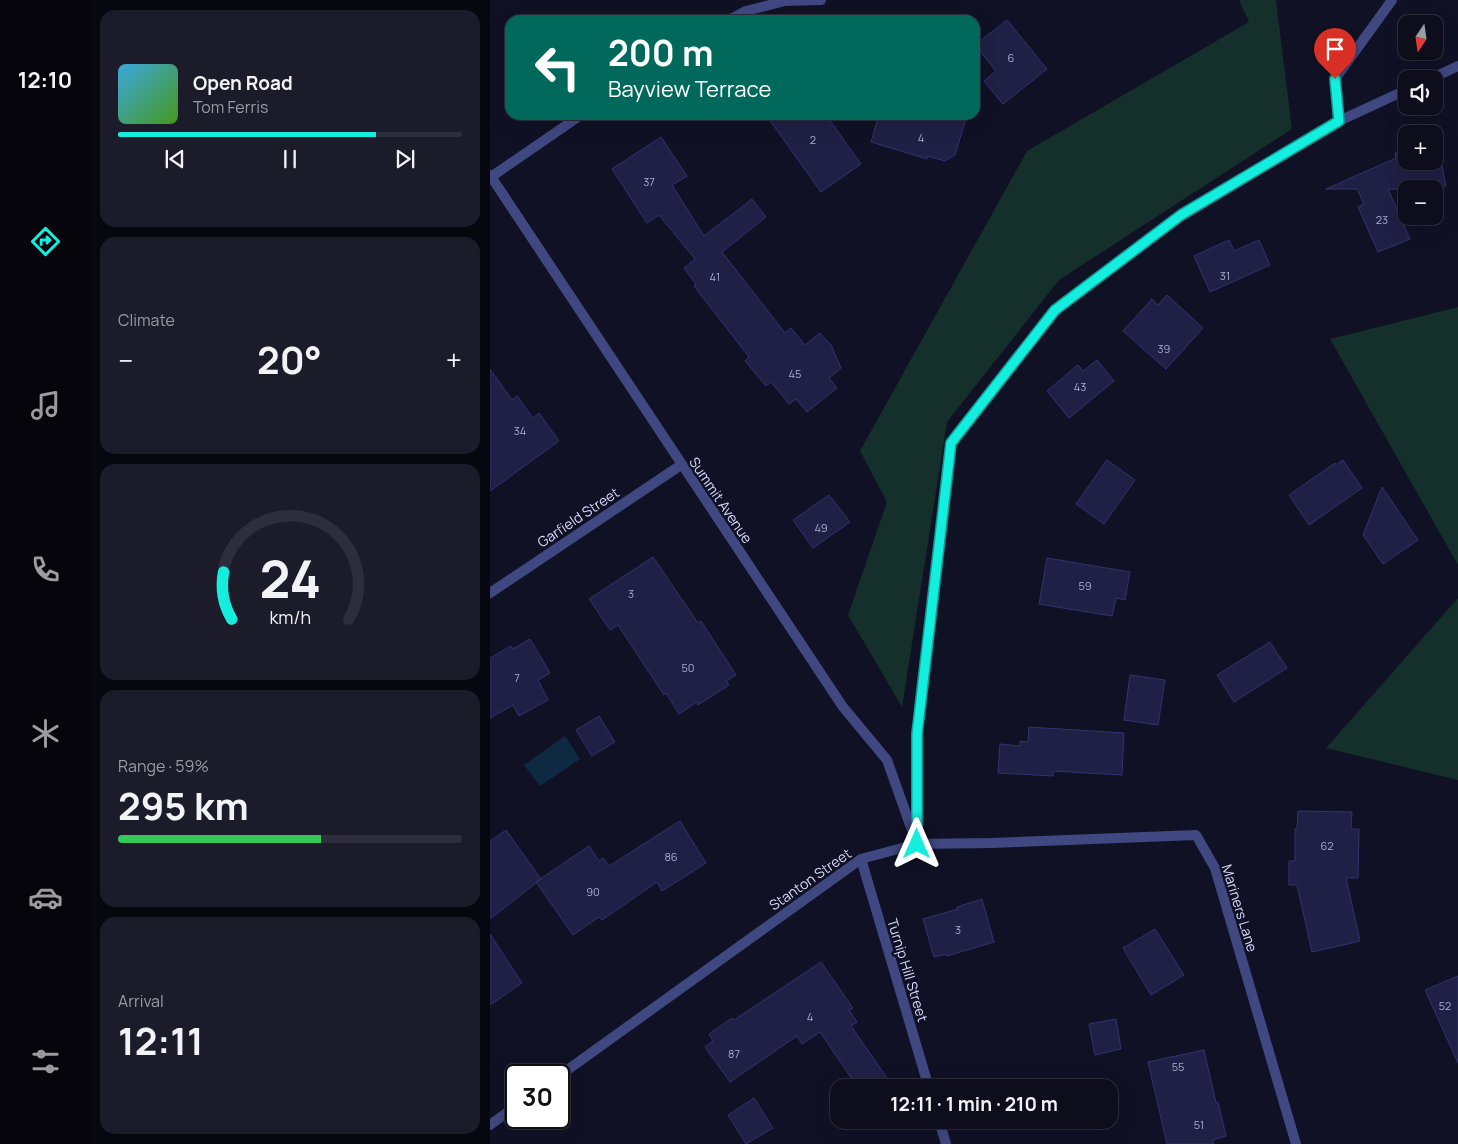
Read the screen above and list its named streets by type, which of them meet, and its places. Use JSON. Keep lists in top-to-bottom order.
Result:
{
  "streets": {
    "street": [
      "Summit Avenue",
      "Garfield Street",
      "Stanton Street",
      "Mariners Lane",
      "Turnip Hill Street"
    ]
  },
  "crossings": [
    ["Summit Avenue", "Garfield Street"],
    ["Summit Avenue", "Stanton Street"],
    ["Summit Avenue", "Mariners Lane"],
    ["Stanton Street", "Mariners Lane"],
    ["Stanton Street", "Turnip Hill Street"]
  ],
  "house_numbers": [
    "6",
    "4",
    "2",
    "37",
    "23",
    "31",
    "41",
    "39",
    "45",
    "43",
    "34",
    "49",
    "59",
    "3",
    "50",
    "7",
    "62",
    "86",
    "90",
    "3",
    "52",
    "4",
    "87",
    "55",
    "51"
  ],
  "north": "bottom",
  "page": {
    "tabs": "12:10",
    "map_buttons": ["+", "−"],
    "turn": ["200 m", "Bayview Terrace"],
    "song": ["Open Road", "Tom Ferris"],
    "tile": [
      "Climate",
      ["Range · 59%", "295 km"],
      ["Arrival", "12:11"]
    ],
    "heat": ["−", "20°", "+"],
    "limit": "30",
    "trip": "12:11 · 1 min · 210 m",
    "gauge": ["24", "km/h"]
  }
}
